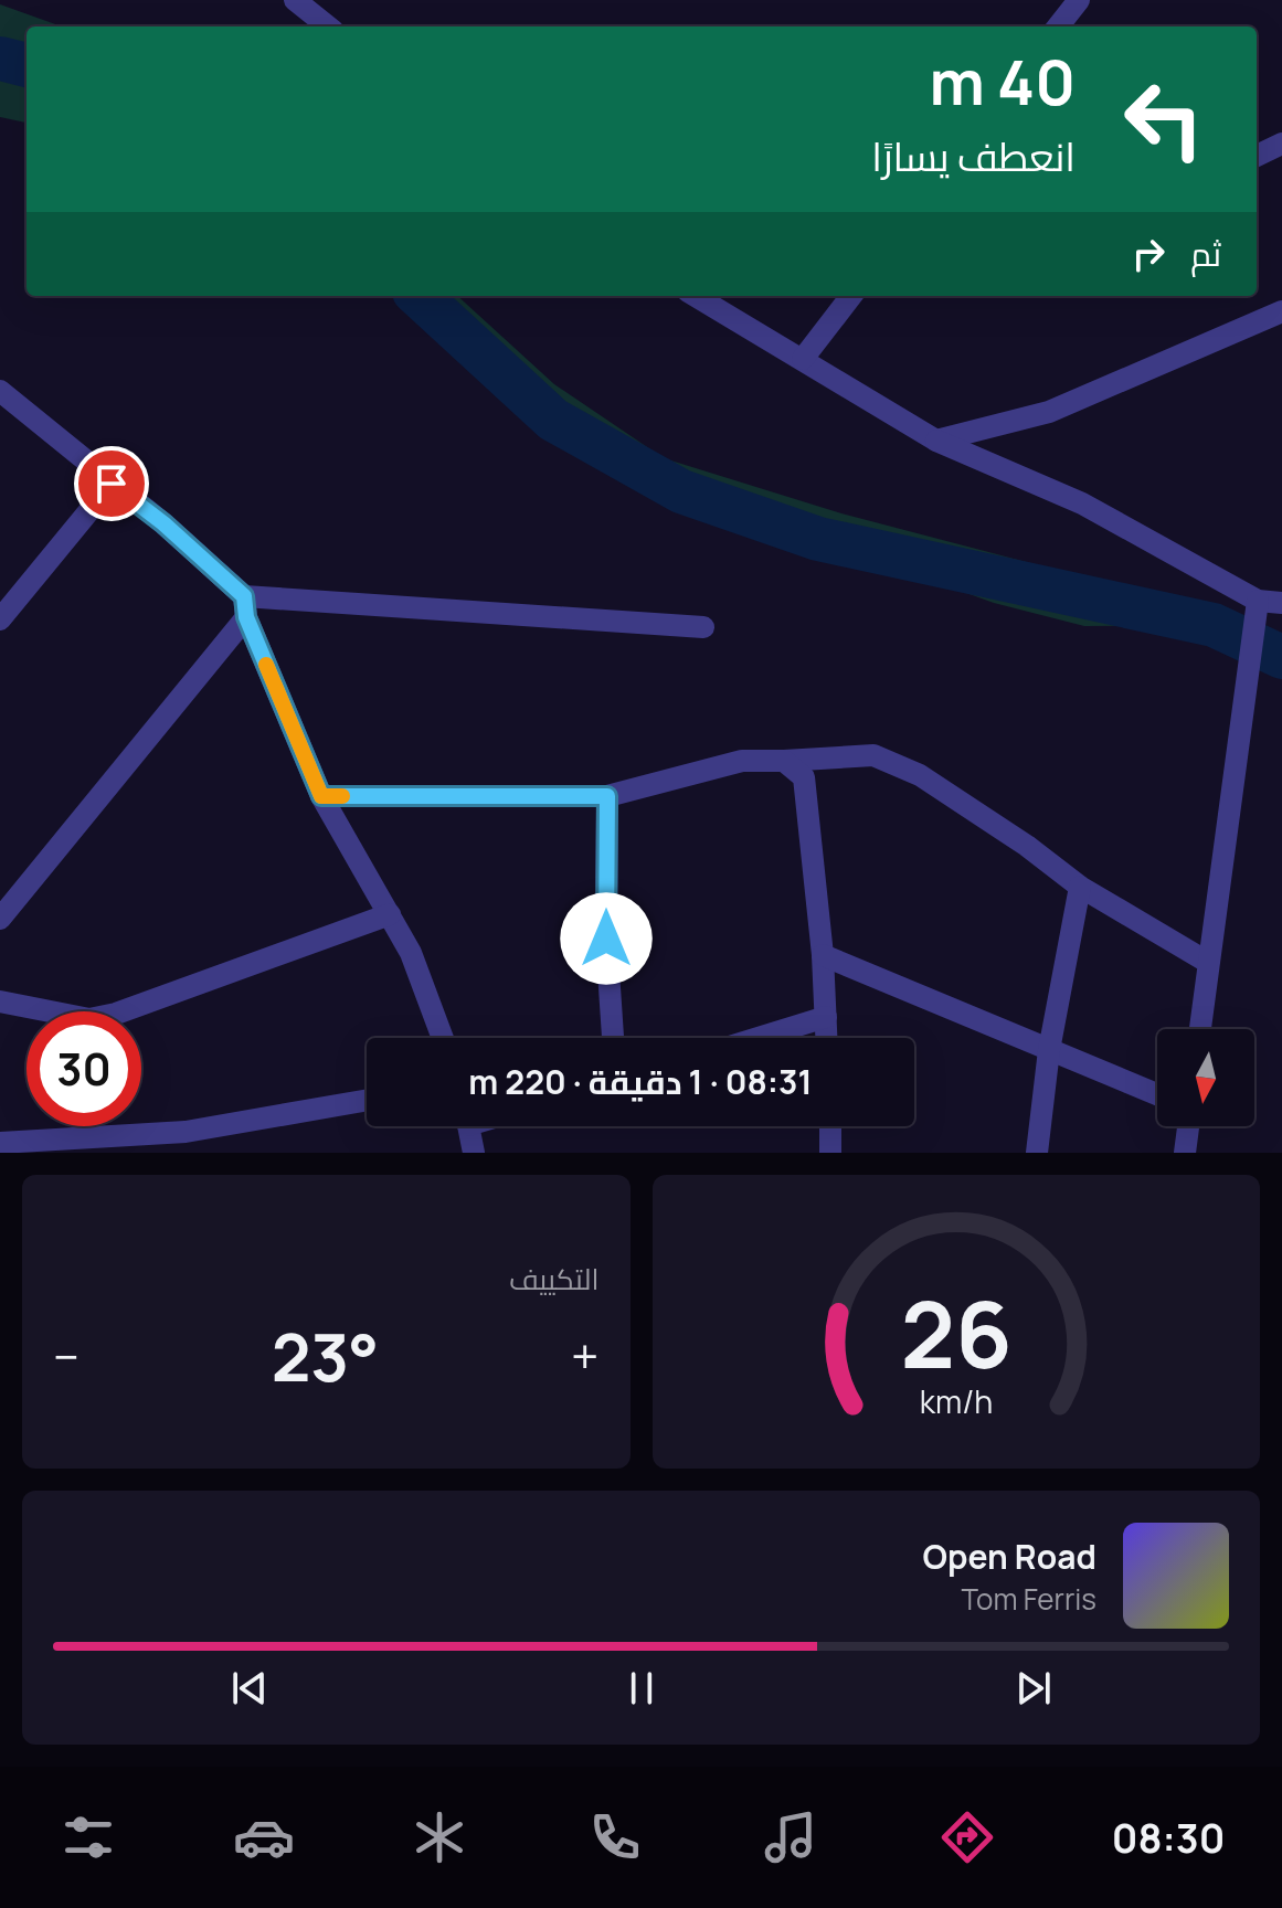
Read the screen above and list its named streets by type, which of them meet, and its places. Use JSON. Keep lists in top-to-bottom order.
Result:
{
  "north": "bottom",
  "page": {
    "turn": ["40 m", "انعطف يسارًا"],
    "then": "ثم",
    "limit": "30",
    "trip": "08:31 · 1 دقيقة · 220 m",
    "tile": "التكييف",
    "heat": ["−", "23°", "+"],
    "song": ["Open Road", "Tom Ferris"],
    "tabs": "08:30",
    "gauge": ["26", "km/h"]
  }
}
